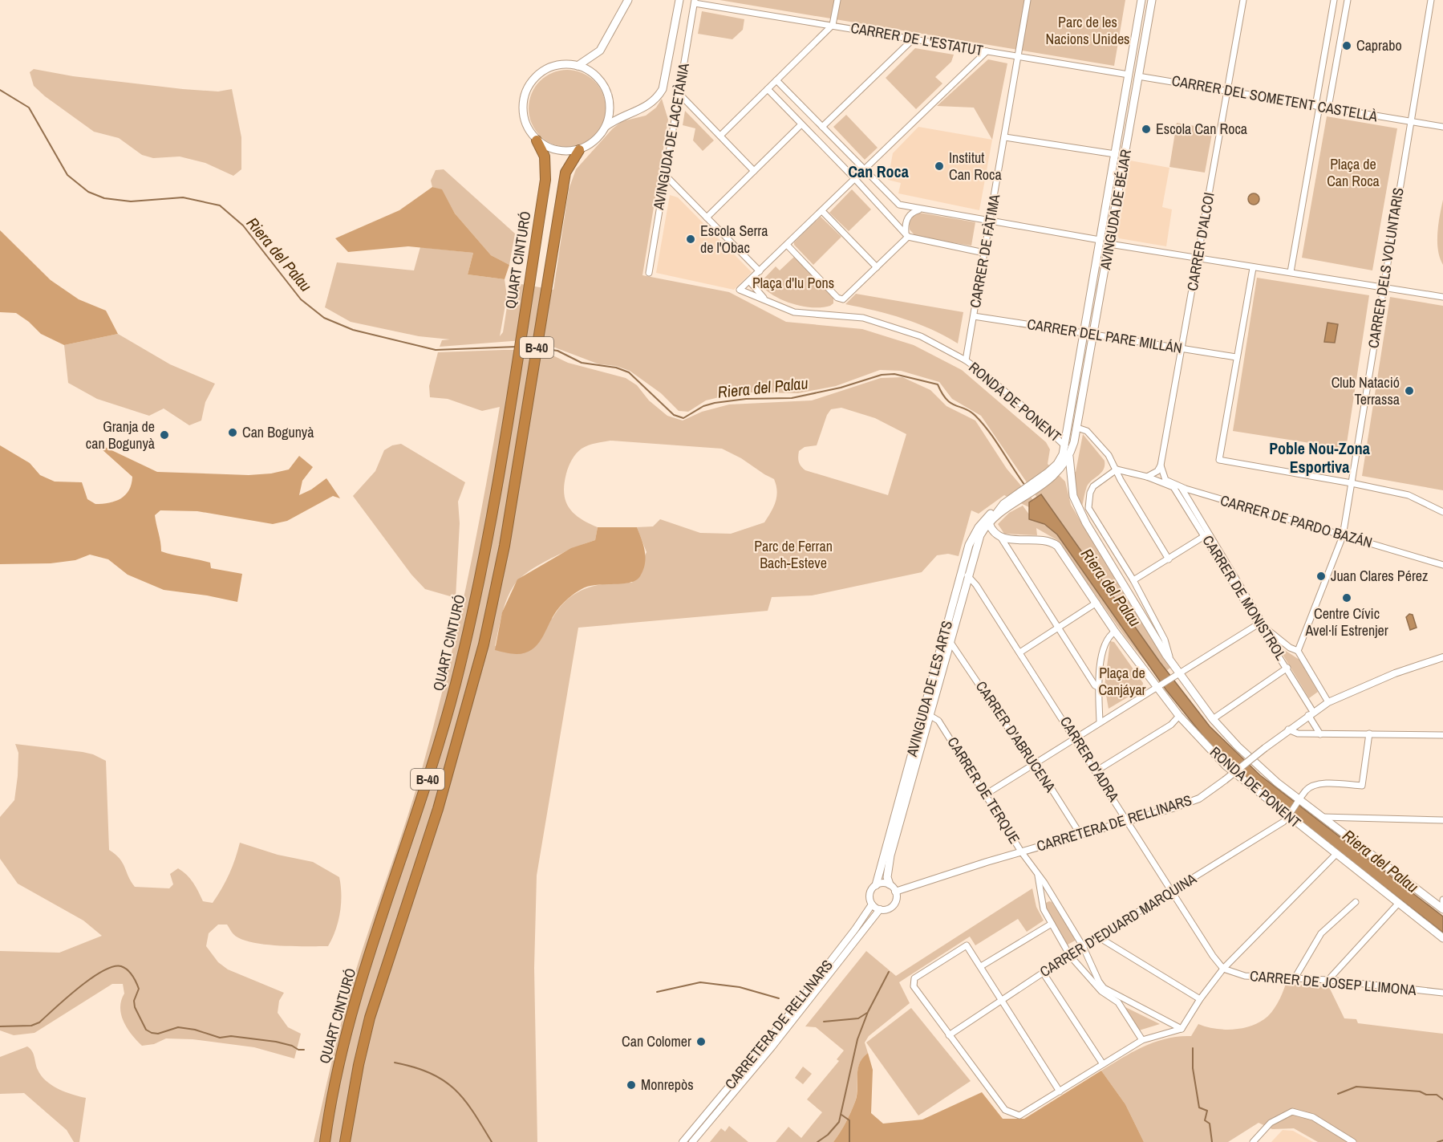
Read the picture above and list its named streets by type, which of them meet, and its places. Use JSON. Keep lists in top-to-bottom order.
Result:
{
  "streets": {
    "highway": ["QUART CINTURÓ", "B-40"],
    "main road": [
      "CARRER DE L'ESTATUT",
      "AVINGUDA DE BÉJAR",
      "CARRER DEL PARE MILLÁN",
      "RONDA DE PONENT",
      "AVINGUDA DE LES ARTS"
    ],
    "street": [
      "CARRER DEL SOMETENT CASTELLÀ",
      "AVINGUDA DE LACETÀNIA",
      "CARRER D'ALCOI",
      "CARRER DE FÀTIMA",
      "CARRER DELS VOLUNTARIS",
      "CARRER DE PARDO BAZÁN",
      "CARRER DE MONISTROL",
      "CARRER D'ABRUCENA",
      "CARRER D'ADRA",
      "CARRER DE TERQUE",
      "CARRETERA DE RELLINARS",
      "CARRER D'EDUARD MARQUINA",
      "CARRER DE JOSEP LLIMONA"
    ]
  },
  "crossings": [
    ["CARRER DE L'ESTATUT", "CARRER DEL SOMETENT CASTELLÀ"],
    ["CARRER DE L'ESTATUT", "AVINGUDA DE LACETÀNIA"],
    ["CARRER DE L'ESTATUT", "AVINGUDA DE BÉJAR"],
    ["CARRER DE L'ESTATUT", "CARRER DE FÀTIMA"],
    ["CARRER DEL SOMETENT CASTELLÀ", "AVINGUDA DE BÉJAR"],
    ["CARRER DEL SOMETENT CASTELLÀ", "CARRER D'ALCOI"],
    ["CARRER DEL SOMETENT CASTELLÀ", "CARRER DELS VOLUNTARIS"],
    ["AVINGUDA DE BÉJAR", "CARRER DEL PARE MILLÁN"],
    ["AVINGUDA DE BÉJAR", "RONDA DE PONENT"],
    ["CARRER D'ALCOI", "CARRER DEL PARE MILLÁN"],
    ["CARRER D'ALCOI", "CARRER DE PARDO BAZÁN"],
    ["CARRER DE FÀTIMA", "CARRER DEL PARE MILLÁN"],
    ["CARRER DE FÀTIMA", "RONDA DE PONENT"],
    ["QUART CINTURÓ", "B-40"],
    ["CARRER DELS VOLUNTARIS", "CARRER DE PARDO BAZÁN"],
    ["CARRER DELS VOLUNTARIS", "CARRER DE MONISTROL"],
    ["RONDA DE PONENT", "AVINGUDA DE LES ARTS"],
    ["RONDA DE PONENT", "CARRER D'EDUARD MARQUINA"],
    ["CARRER DE PARDO BAZÁN", "CARRER DE MONISTROL"],
    ["CARRER DE MONISTROL", "CARRETERA DE RELLINARS"],
    ["AVINGUDA DE LES ARTS", "CARRER D'ABRUCENA"],
    ["AVINGUDA DE LES ARTS", "CARRER D'ADRA"],
    ["AVINGUDA DE LES ARTS", "CARRER DE TERQUE"],
    ["AVINGUDA DE LES ARTS", "CARRETERA DE RELLINARS"],
    ["CARRER D'ABRUCENA", "CARRETERA DE RELLINARS"],
    ["CARRER D'ADRA", "CARRETERA DE RELLINARS"],
    ["CARRER D'ADRA", "CARRER D'EDUARD MARQUINA"],
    ["CARRER D'ADRA", "CARRER DE JOSEP LLIMONA"],
    ["CARRER DE TERQUE", "CARRETERA DE RELLINARS"],
    ["CARRER DE TERQUE", "CARRER D'EDUARD MARQUINA"]
  ],
  "districts": ["Can Roca", "Poble Nou-Zona Esportiva"],
  "water": ["Riera del Palau"],
  "parks": [
    "Parc de les Nacions Unides",
    "Plaça de Can Roca",
    "Plaça d'Iu Pons",
    "Parc de Ferran Bach-Esteve",
    "Plaça de Canjáyar"
  ],
  "places": [
    "Caprabo",
    "Escola Can Roca",
    "Institut Can Roca",
    "Escola Serra de l'Obac",
    "Club Natació Terrassa",
    "Can Bogunyà",
    "Granja de can Bogunyà",
    "Juan Clares Pérez",
    "Centre Cívic Avel·lí Estrenjer",
    "Can Colomer",
    "Monrepòs"
  ]
}
